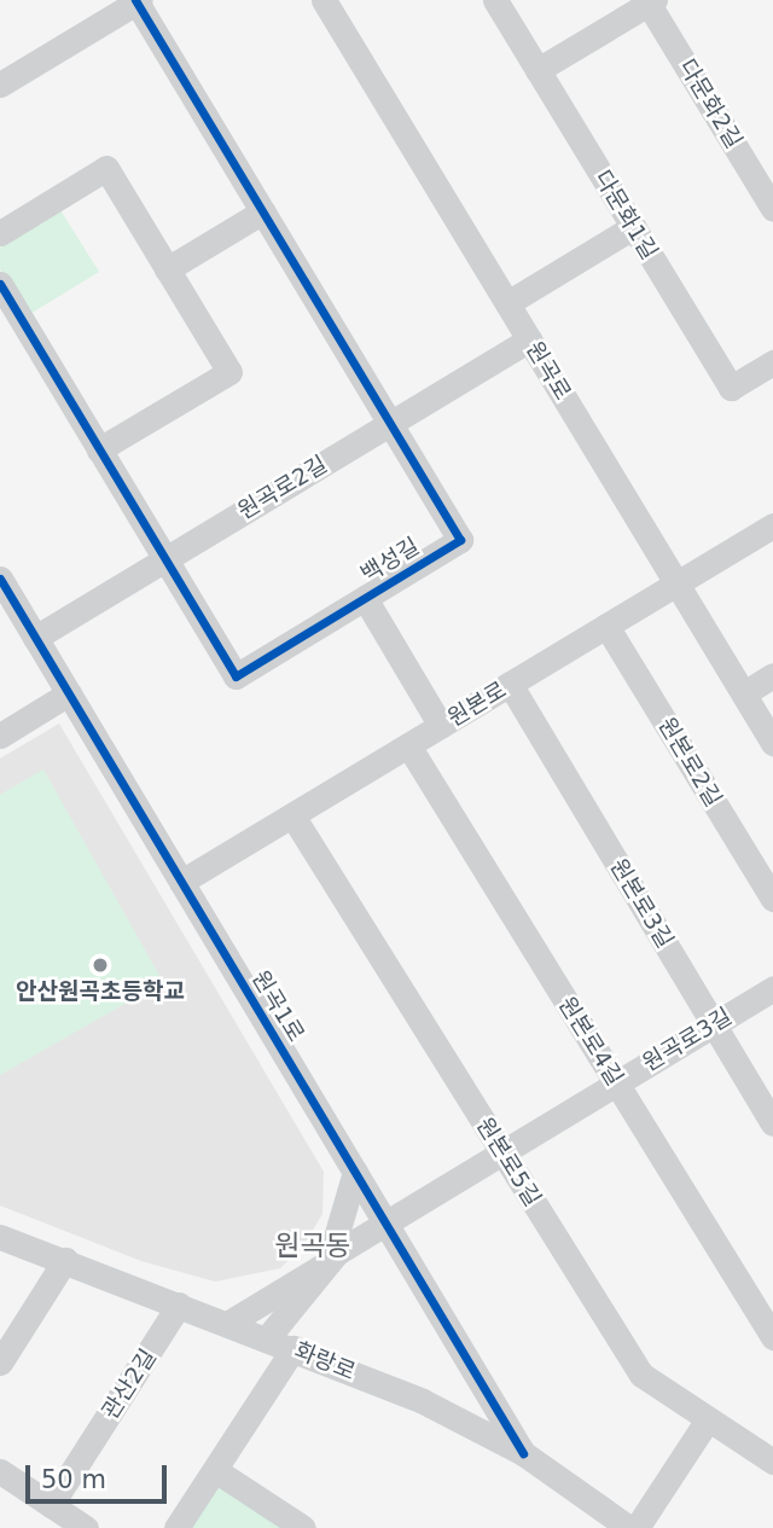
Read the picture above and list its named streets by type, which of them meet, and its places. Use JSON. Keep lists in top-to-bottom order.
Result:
{
  "streets": {
    "street": [
      "다문화2길",
      "다문화1길",
      "원곡로",
      "원곡로2길",
      "백성길",
      "원본로",
      "원본로2길",
      "원본로3길",
      "원곡1로",
      "원곡로3길",
      "원본로4길",
      "원본로5길",
      "화랑로",
      "관산2길"
    ]
  },
  "crossings": [
    ["원곡로", "원곡로2길"],
    ["원곡로", "원본로"],
    ["원곡로2길", "백성길"],
    ["원곡로2길", "원곡1로"],
    ["원본로", "원본로2길"],
    ["원본로", "원본로3길"],
    ["원본로", "원곡1로"],
    ["원본로", "원본로4길"],
    ["원본로", "원본로5길"],
    ["원본로3길", "원곡로3길"],
    ["원곡1로", "원곡로3길"],
    ["원곡1로", "화랑로"],
    ["원곡로3길", "원본로4길"],
    ["원곡로3길", "원본로5길"],
    ["화랑로", "관산2길"]
  ],
  "districts": ["원곡동"],
  "places": ["안산원곡초등학교"],
  "scale_bar": "50 m"
}
